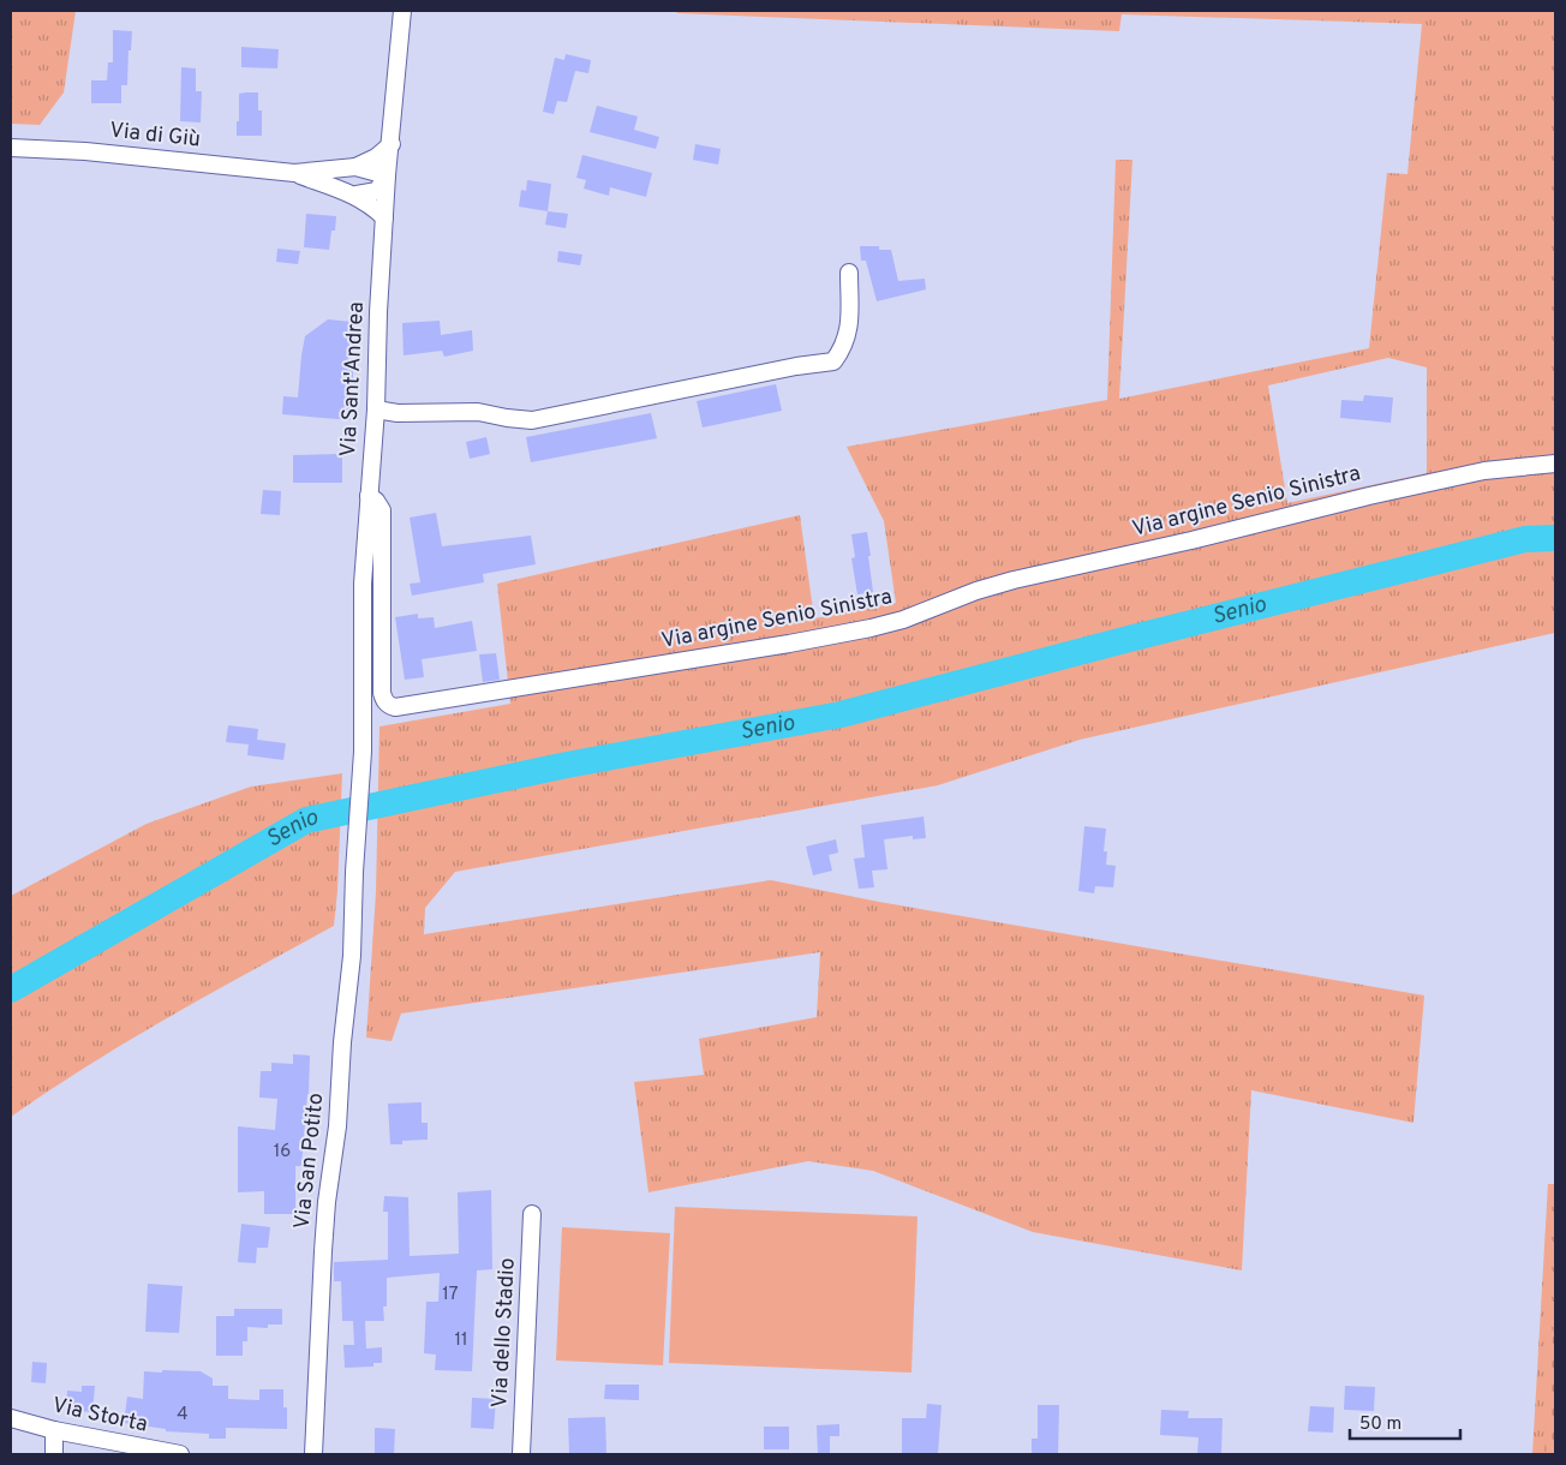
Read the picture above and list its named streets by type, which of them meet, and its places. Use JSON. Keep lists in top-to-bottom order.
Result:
{
  "streets": {
    "street": [
      "Via di Giù",
      "Via Sant'Andrea",
      "Via argine Senio Sinistra",
      "Via San Potito",
      "Via dello Stadio",
      "Via Storta"
    ]
  },
  "crossings": [
    ["Via di Giù", "Via Sant'Andrea"],
    ["Via Sant'Andrea", "Via argine Senio Sinistra"],
    ["Via Sant'Andrea", "Via San Potito"]
  ],
  "water": ["Senio"],
  "house_numbers": [
    "16",
    "17",
    "11",
    "4"
  ],
  "scale_bar": "50 m"
}
